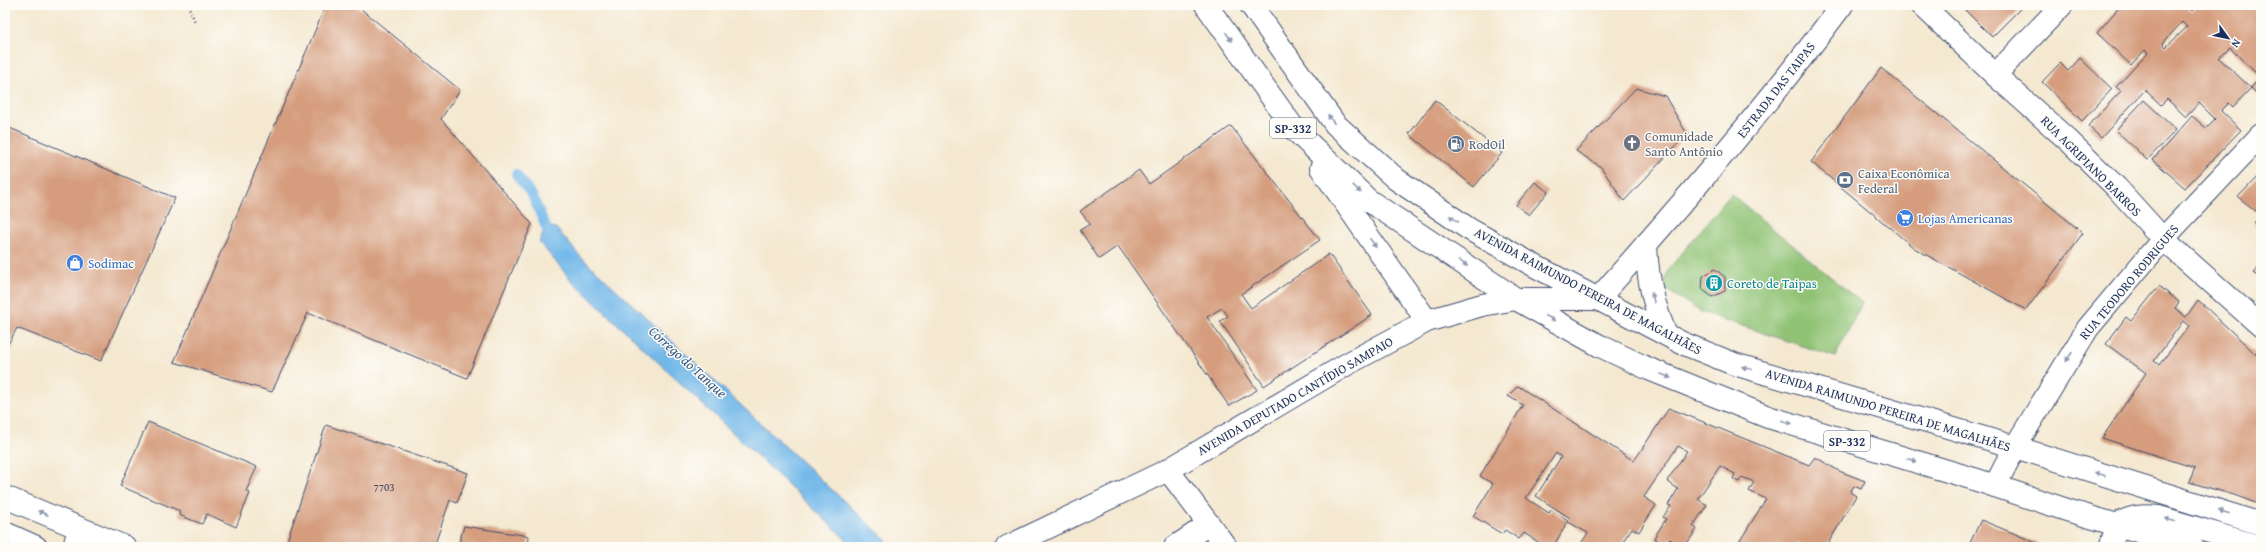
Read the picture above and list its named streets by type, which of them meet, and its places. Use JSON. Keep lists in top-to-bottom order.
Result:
{
  "streets": {
    "main road": [
      "ESTRADA DAS TAIPAS",
      "SP-332",
      "RUA AGRIPIANO BARROS",
      "RUA TEODORO RODRIGUES",
      "AVENIDA RAIMUNDO PEREIRA DE MAGALHÃES",
      "AVENIDA DEPUTADO CANTÍDIO SAMPAIO"
    ]
  },
  "crossings": [
    ["ESTRADA DAS TAIPAS", "AVENIDA RAIMUNDO PEREIRA DE MAGALHÃES"],
    ["ESTRADA DAS TAIPAS", "AVENIDA DEPUTADO CANTÍDIO SAMPAIO"],
    ["SP-332", "RUA TEODORO RODRIGUES"],
    ["SP-332", "AVENIDA DEPUTADO CANTÍDIO SAMPAIO"],
    ["RUA AGRIPIANO BARROS", "RUA TEODORO RODRIGUES"],
    ["RUA TEODORO RODRIGUES", "AVENIDA RAIMUNDO PEREIRA DE MAGALHÃES"],
    ["AVENIDA RAIMUNDO PEREIRA DE MAGALHÃES", "AVENIDA DEPUTADO CANTÍDIO SAMPAIO"]
  ],
  "one_way": ["RUA TEODORO RODRIGUES"],
  "water": ["Córrego do Tanque"],
  "places": {
    "church": ["Comunidade Santo Antônio"],
    "fuel station": ["RodOil"],
    "bank": ["Caixa Econômica Federal"],
    "supermarket": ["Lojas Americanas"],
    "shop": ["Sodimac"],
    "building": ["Coreto de Taipas"]
  },
  "house_numbers": ["7703"],
  "north": "bottom right"
}
